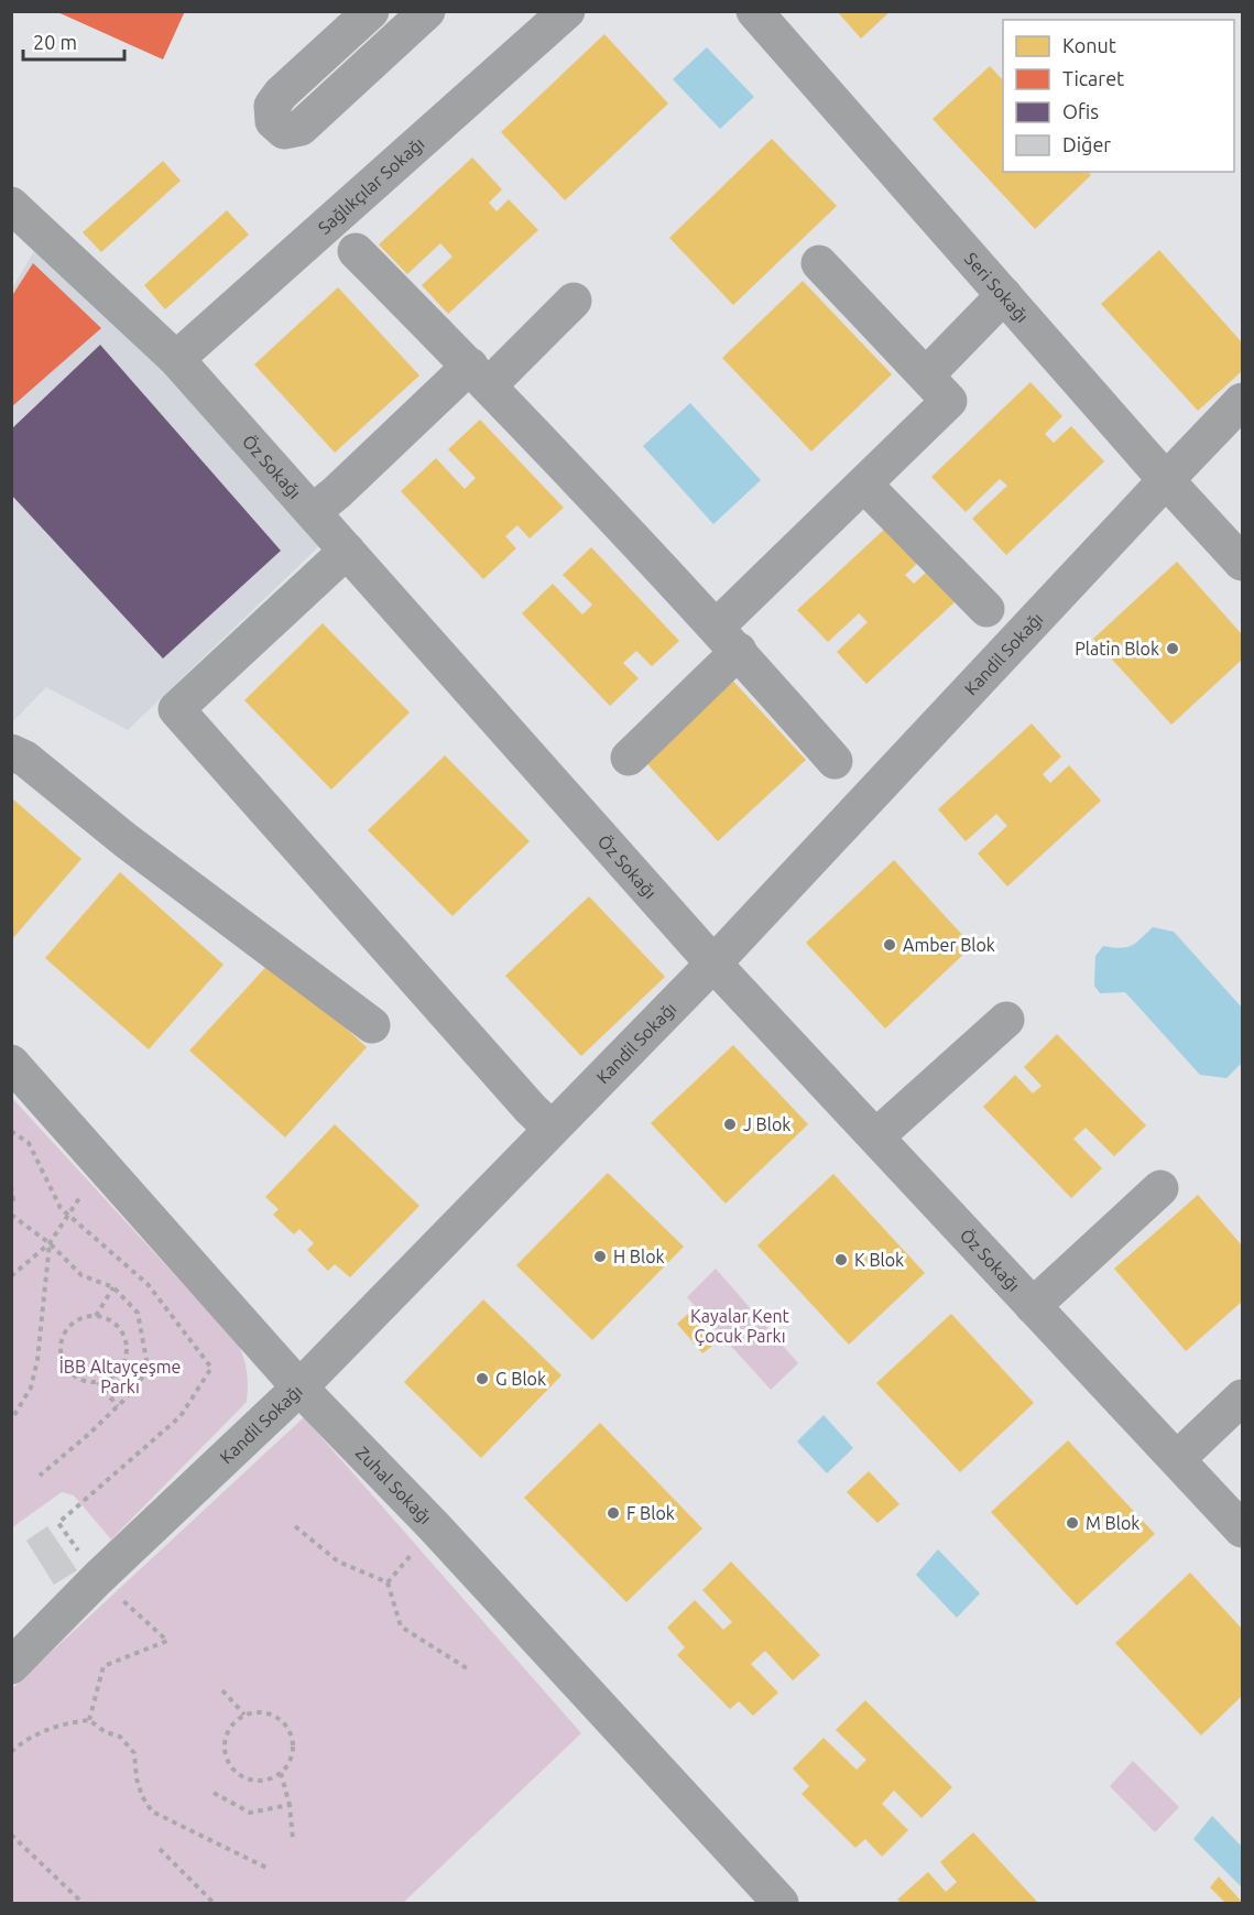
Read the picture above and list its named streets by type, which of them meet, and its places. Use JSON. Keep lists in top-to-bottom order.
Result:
{
  "streets": {
    "street": [
      "Sağlıkçılar Sokağı",
      "Seri Sokağı",
      "Öz Sokağı",
      "Kandil Sokağı",
      "Zuhal Sokağı"
    ]
  },
  "crossings": [
    ["Sağlıkçılar Sokağı", "Öz Sokağı"],
    ["Seri Sokağı", "Kandil Sokağı"],
    ["Öz Sokağı", "Kandil Sokağı"],
    ["Kandil Sokağı", "Zuhal Sokağı"]
  ],
  "parks": ["Kayalar Kent Çocuk Parkı", "İBB Altayçeşme Parkı"],
  "places": [
    "Platin Blok",
    "Amber Blok",
    "J Blok",
    "H Blok",
    "K Blok",
    "G Blok",
    "F Blok",
    "M Blok"
  ],
  "legend": [
    "Konut",
    "Ticaret",
    "Ofis",
    "Diğer"
  ],
  "scale_bar": "20 m"
}
